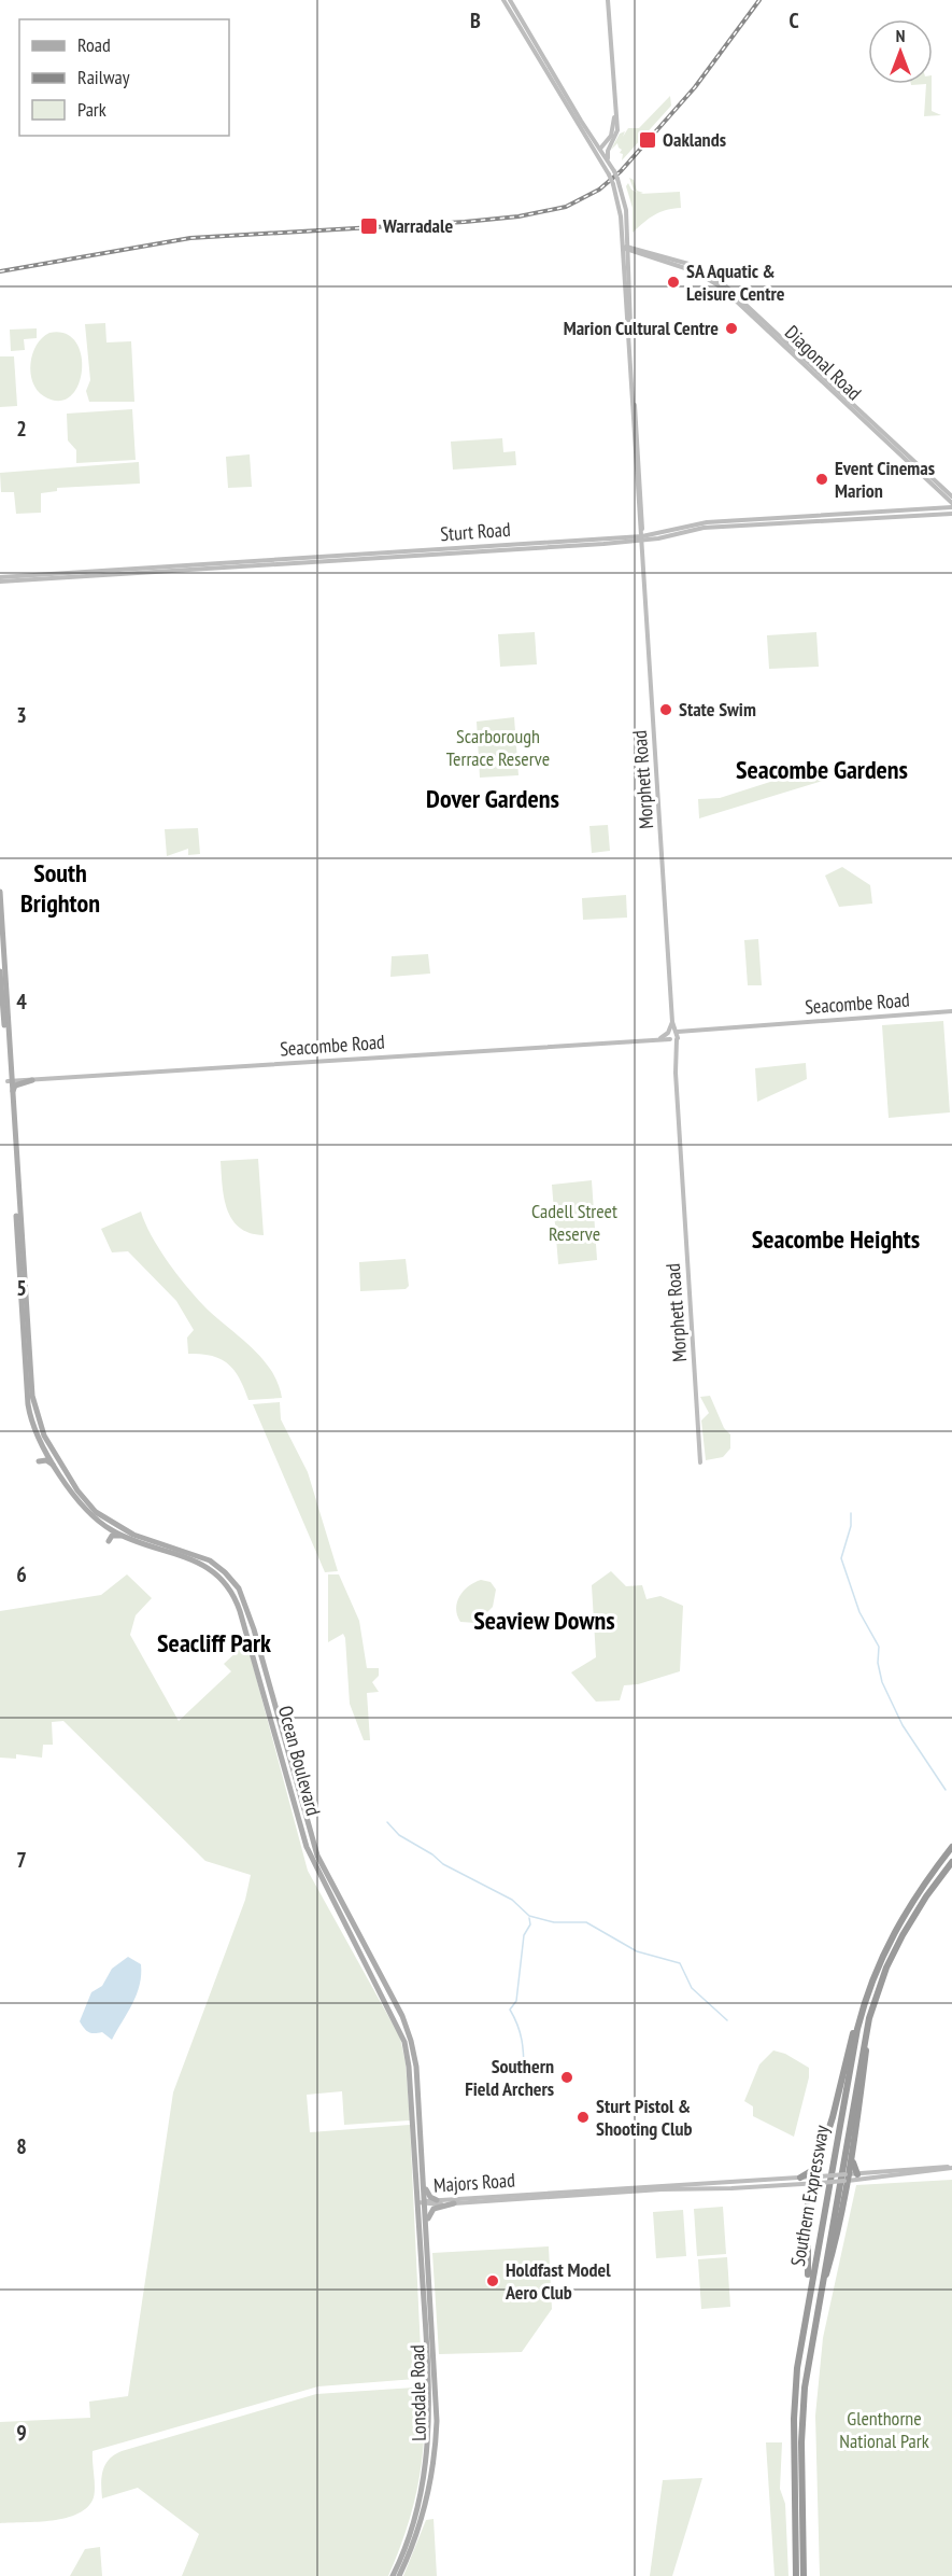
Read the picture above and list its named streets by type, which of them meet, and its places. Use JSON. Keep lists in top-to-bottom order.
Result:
{
  "streets": {
    "highway": ["Southern Expressway"],
    "main road": [
      "Diagonal Road",
      "Sturt Road",
      "Morphett Road",
      "Seacombe Road",
      "Ocean Boulevard",
      "Majors Road",
      "Lonsdale Road"
    ]
  },
  "crossings": [
    ["Diagonal Road", "Sturt Road"],
    ["Diagonal Road", "Morphett Road"],
    ["Sturt Road", "Morphett Road"],
    ["Morphett Road", "Seacombe Road"],
    ["Ocean Boulevard", "Majors Road"],
    ["Ocean Boulevard", "Lonsdale Road"],
    ["Majors Road", "Lonsdale Road"]
  ],
  "districts": [
    "Seacombe Gardens",
    "Dover Gardens",
    "South Brighton",
    "Seacombe Heights",
    "Seaview Downs",
    "Seacliff Park"
  ],
  "parks": ["Scarborough Terrace Reserve", "Cadell Street Reserve", "Glenthorne National Park"],
  "places": {
    "transit": ["Oaklands", "Warradale"],
    "other": [
      "SA Aquatic & Leisure Centre",
      "Marion Cultural Centre",
      "Event Cinemas Marion",
      "State Swim",
      "Southern Field Archers",
      "Sturt Pistol & Shooting Club",
      "Holdfast Model Aero Club"
    ]
  },
  "legend": ["Road", "Railway", "Park"],
  "north": "top",
  "grid": {
    "columns": ["B", "C"],
    "rows": [
      "2",
      "3",
      "4",
      "5",
      "6",
      "7",
      "8",
      "9"
    ]
  }
}
